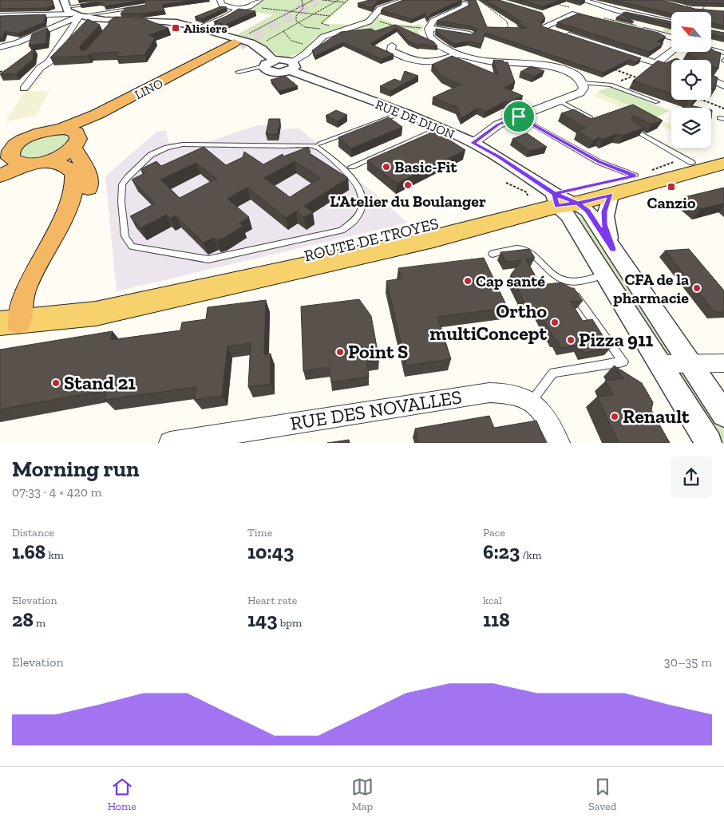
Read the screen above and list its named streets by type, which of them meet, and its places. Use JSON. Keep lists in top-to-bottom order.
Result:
{
  "streets": {
    "highway": ["LINO"],
    "street": ["RUE DE DIJON", "RUE DES NOVALLES"]
  },
  "places": {
    "transit": ["Alisiers", "Canzio"],
    "other": [
      "Basic-Fit",
      "L'Atelier du Boulanger",
      "Cap santé",
      "CFA de la pharmacie",
      "Ortho multiConcept",
      "Pizza 911",
      "Point S",
      "Stand 21",
      "Renault"
    ]
  },
  "north": "top left",
  "page": {
    "heading": ["Morning run", "07:33 · 4 × 420 m"],
    "stats": [
      ["Distance", "1.68 km"],
      ["Time", "10:43"],
      ["Pace", "6:23 /km"],
      ["Elevation", "28 m"],
      ["Heart rate", "143 bpm"],
      ["kcal", "118"]
    ],
    "chart": ["Elevation", "30–35 m"],
    "tabs": ["Home", "Map", "Saved"]
  }
}
